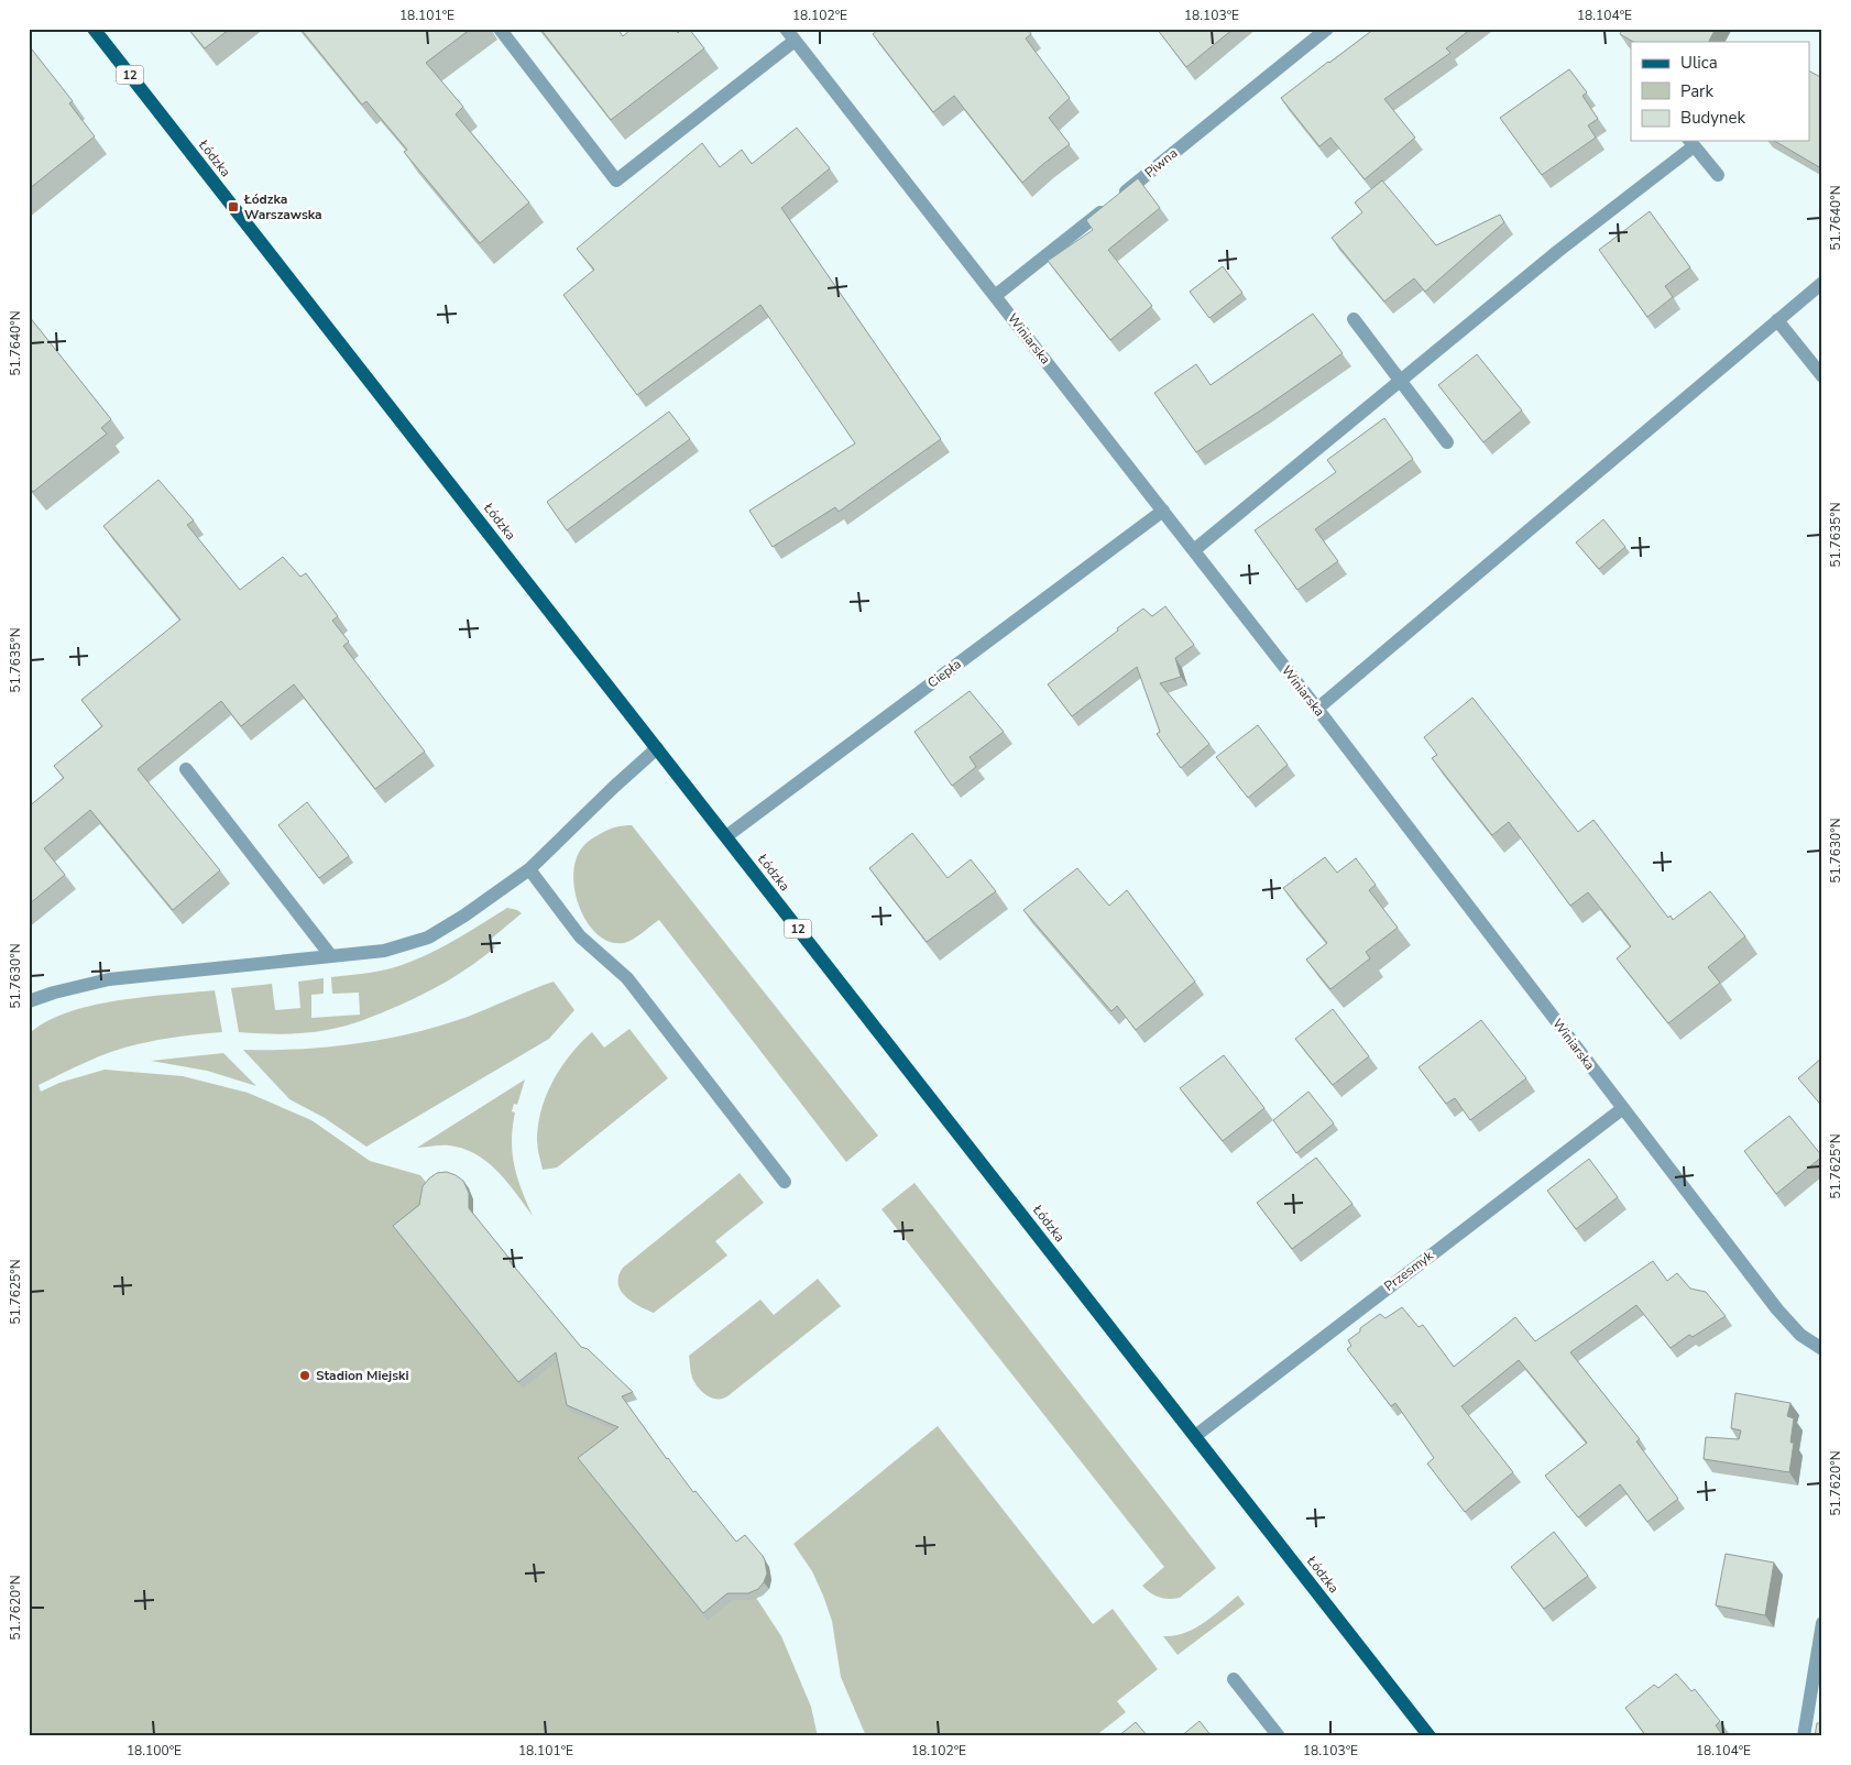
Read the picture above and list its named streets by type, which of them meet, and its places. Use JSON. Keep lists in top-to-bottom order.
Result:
{
  "streets": {
    "main road": ["12", "Łódzka"],
    "street": [
      "Piwna",
      "Winiarska",
      "Ciepła",
      "Przesmyk"
    ]
  },
  "crossings": [
    ["Łódzka", "Ciepła"],
    ["Łódzka", "Przesmyk"],
    ["Piwna", "Winiarska"],
    ["Winiarska", "Ciepła"],
    ["Winiarska", "Przesmyk"]
  ],
  "places": {
    "transit": ["Łódzka Warszawska"],
    "other": ["Stadion Miejski"]
  },
  "legend": ["Ulica", "Park", "Budynek"],
  "coordinates": [
    "18.101°E",
    "18.102°E",
    "18.103°E",
    "18.104°E",
    "51.7640°N",
    "51.7635°N",
    "51.7630°N",
    "51.7625°N",
    "51.7620°N",
    "18.100°E"
  ]
}
